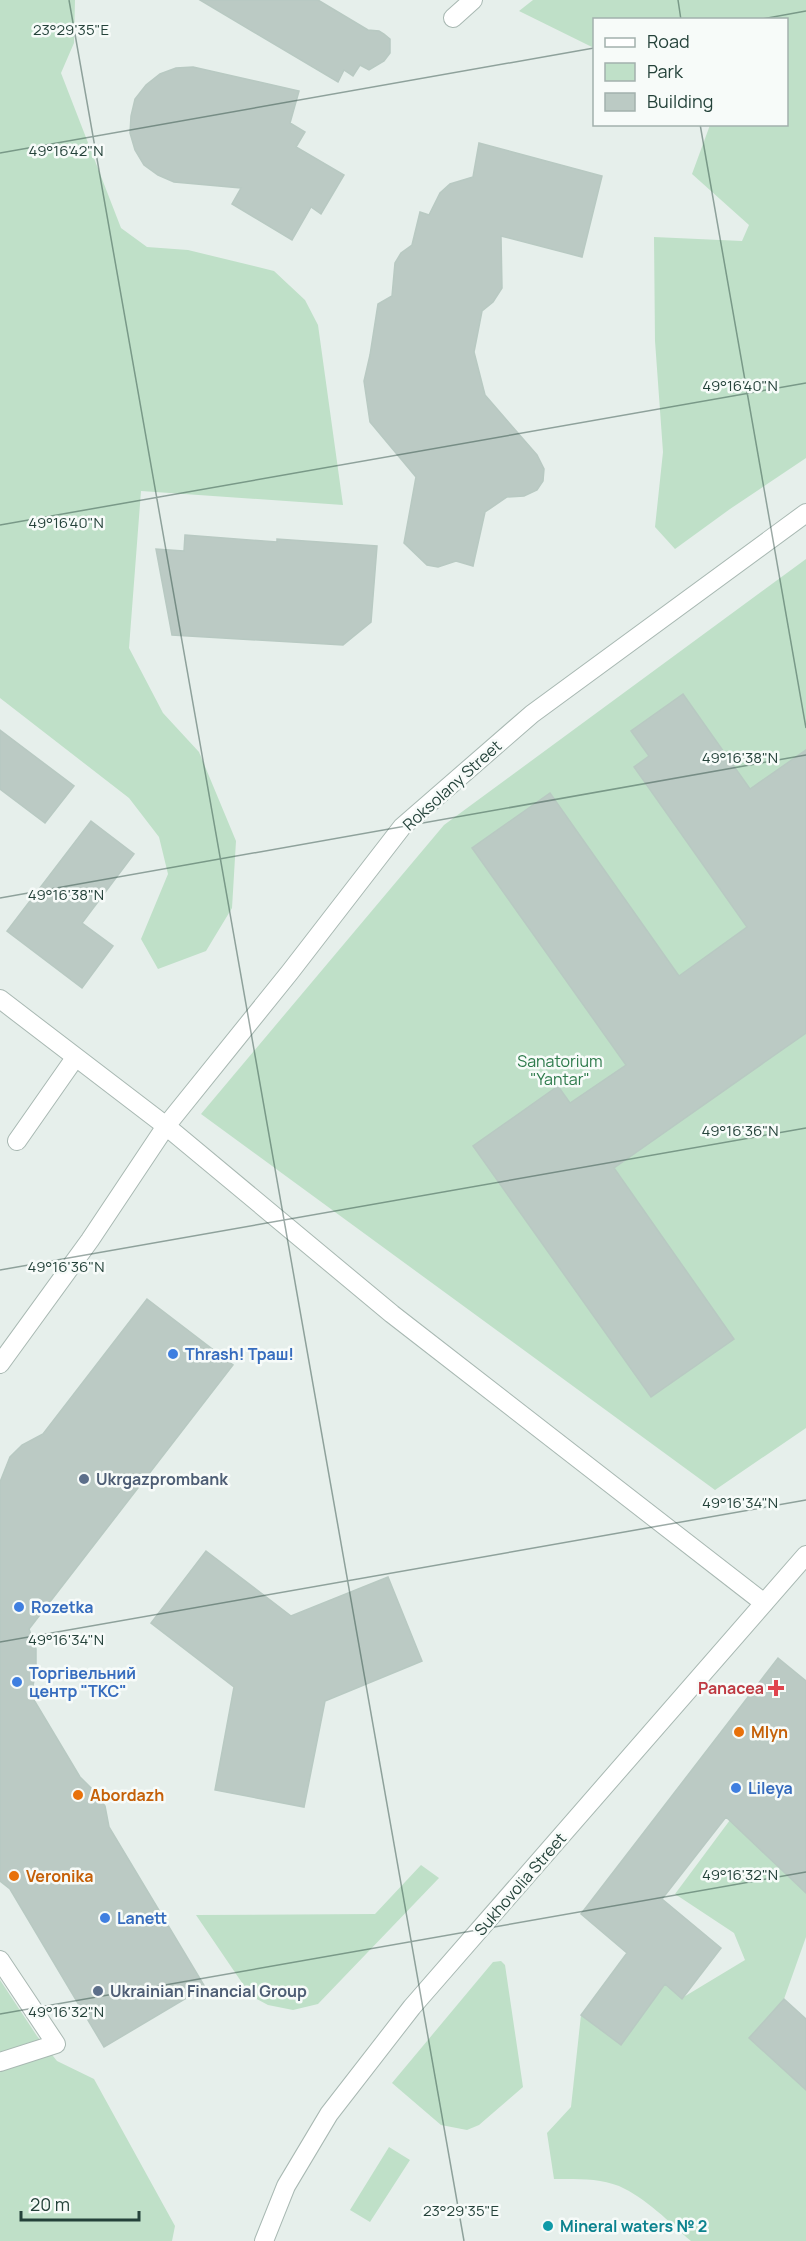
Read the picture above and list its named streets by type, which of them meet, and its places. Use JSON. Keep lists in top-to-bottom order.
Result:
{
  "streets": {
    "street": ["Roksolany Street", "Sukhovolia Street"]
  },
  "parks": ["Sanatorium \"Yantar\""],
  "places": {
    "other": [
      "Thrash! Траш!",
      "Ukrgazprombank",
      "Rozetka",
      "Торгівельний центр \"ТКС\"",
      "Mlyn",
      "Lileya",
      "Abordazh",
      "Veronika",
      "Lanett",
      "Ukrainian Financial Group",
      "Mineral waters № 2"
    ],
    "health": ["Panacea"]
  },
  "legend": ["Road", "Park", "Building"],
  "scale_bar": "20 m",
  "coordinates": [
    "23°29'35\"E",
    "49°16'42\"N",
    "49°16'40\"N",
    "49°16'38\"N",
    "49°16'36\"N",
    "49°16'34\"N",
    "49°16'32\"N"
  ]
}
